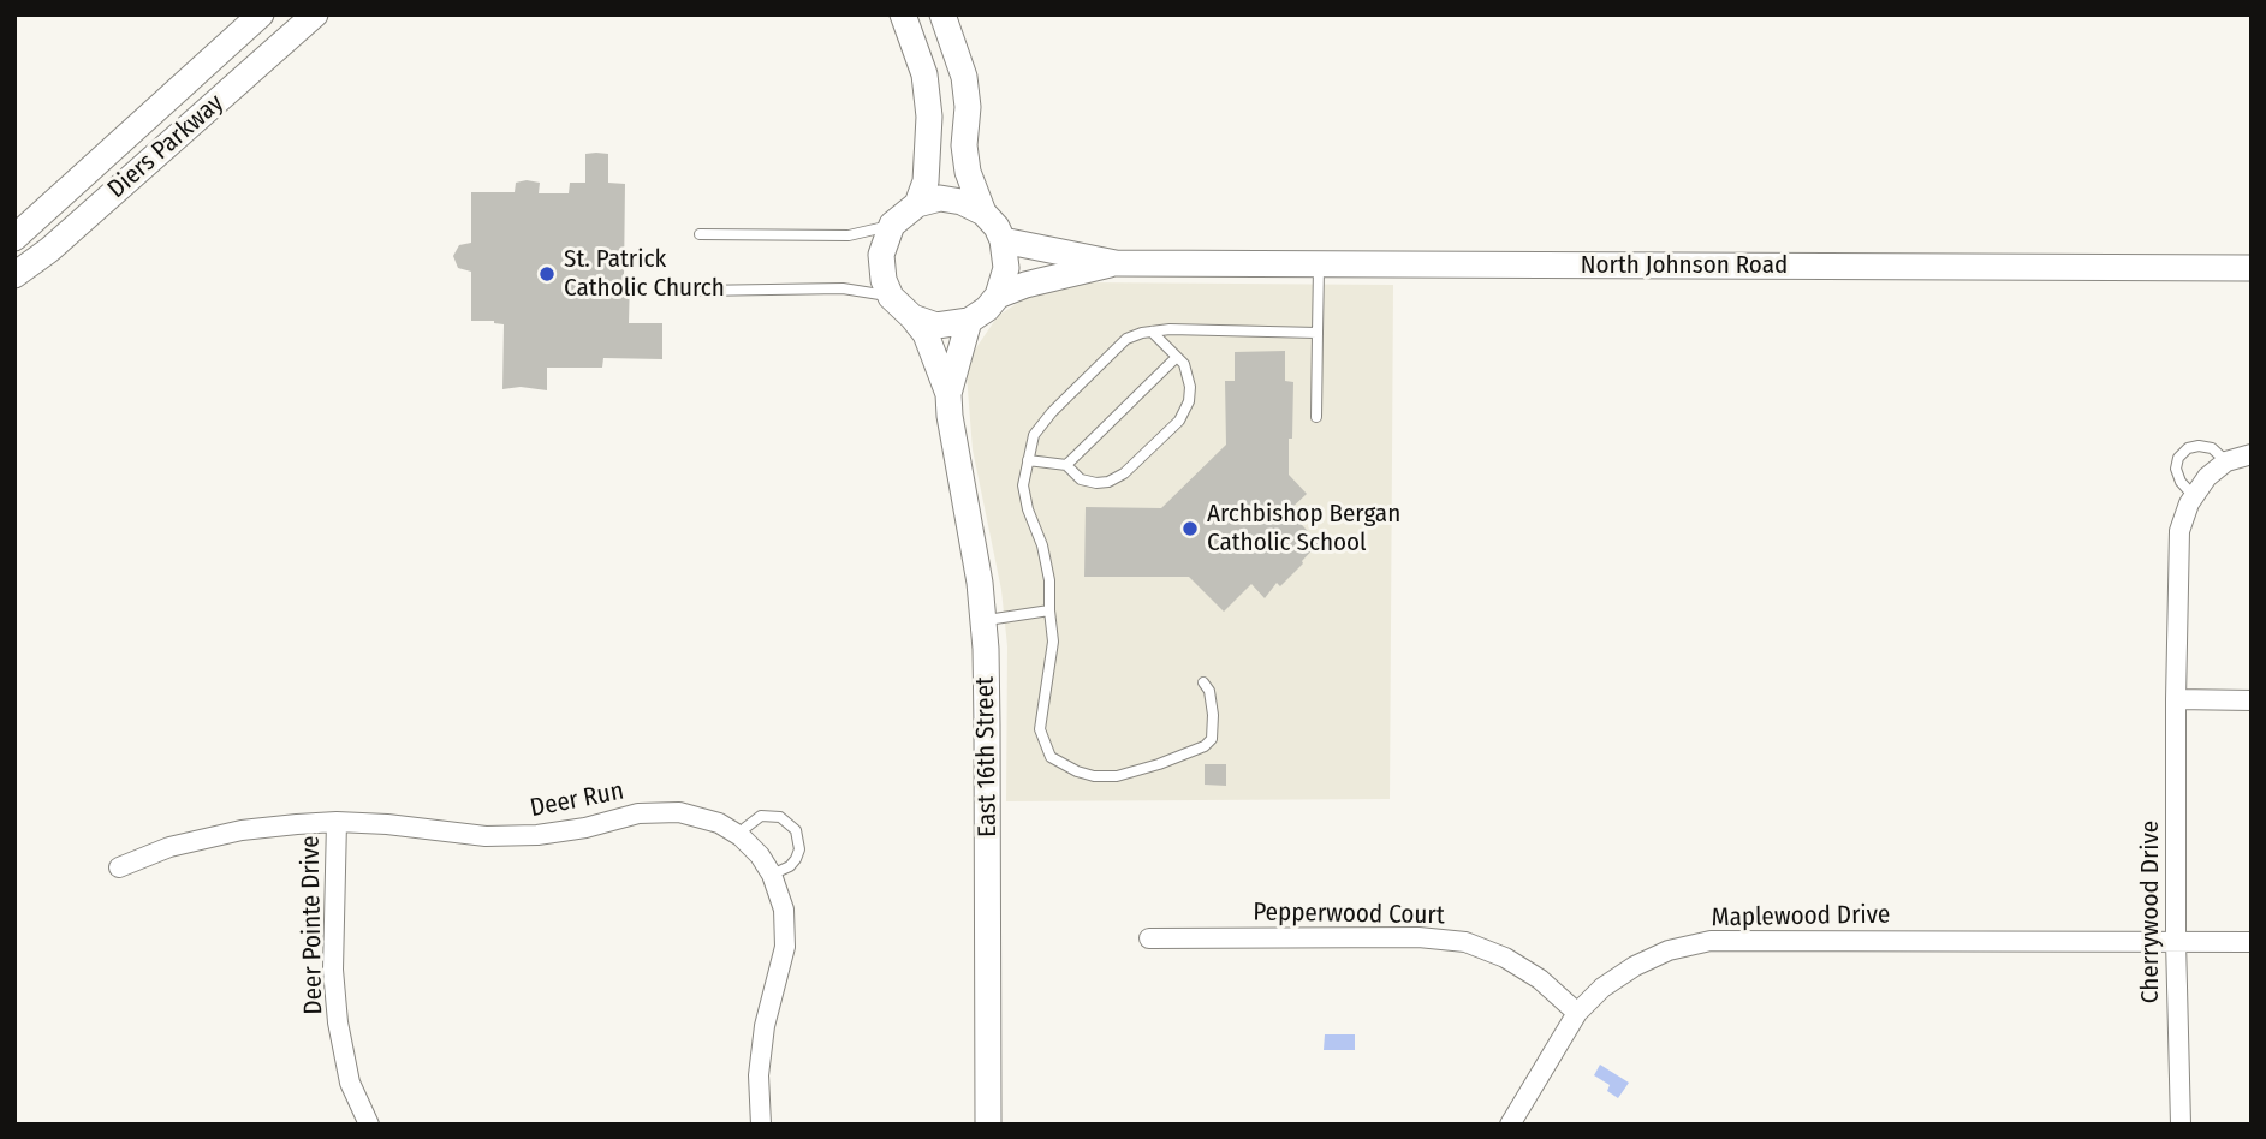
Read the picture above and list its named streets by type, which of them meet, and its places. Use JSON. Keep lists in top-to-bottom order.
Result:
{
  "streets": {
    "main road": ["Diers Parkway", "North Johnson Road", "East 16th Street"],
    "street": [
      "Deer Run",
      "Cherrywood Drive",
      "Pepperwood Court",
      "Maplewood Drive",
      "Deer Pointe Drive"
    ]
  },
  "crossings": [
    ["North Johnson Road", "East 16th Street"],
    ["Deer Run", "Deer Pointe Drive"],
    ["Cherrywood Drive", "Maplewood Drive"],
    ["Pepperwood Court", "Maplewood Drive"]
  ],
  "places": ["St. Patrick Catholic Church", "Archbishop Bergan Catholic School"]
}
